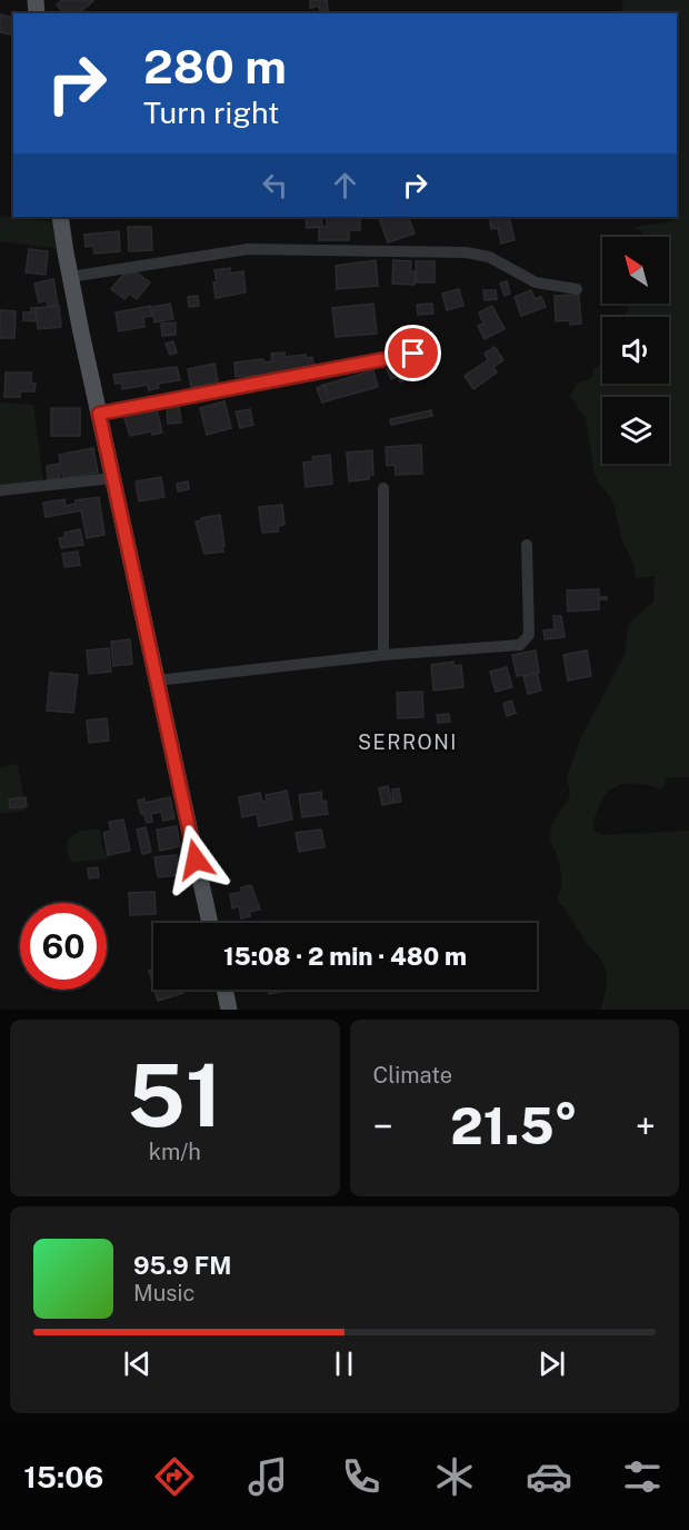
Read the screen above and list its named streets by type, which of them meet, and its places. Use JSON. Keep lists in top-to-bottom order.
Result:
{
  "districts": ["SERRONI"],
  "north": "top left",
  "page": {
    "turn": ["280 m", "Turn right"],
    "limit": "60",
    "trip": "15:08 · 2 min · 480 m",
    "tile": [
      ["51", "km/h"],
      "Climate"
    ],
    "heat": ["−", "21.5°", "+"],
    "song": ["95.9 FM", "Music"],
    "tabs": "15:06"
  }
}
